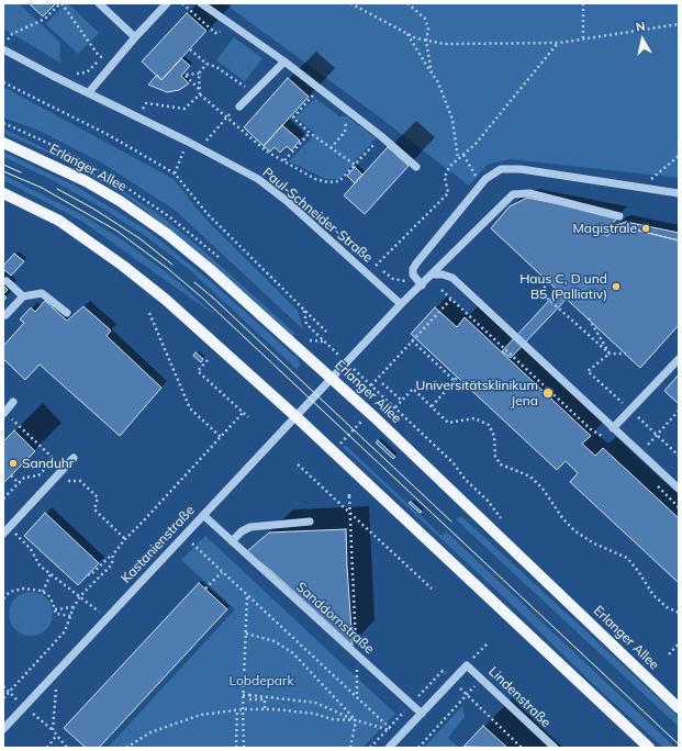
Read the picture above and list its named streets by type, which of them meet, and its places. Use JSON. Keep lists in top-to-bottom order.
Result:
{
  "streets": {
    "main road": ["Erlanger Allee"],
    "street": [
      "Paul-Schneider-Straße",
      "Kastanienstraße",
      "Sanddornstraße",
      "Lindenstraße"
    ]
  },
  "crossings": [
    ["Erlanger Allee", "Kastanienstraße"],
    ["Kastanienstraße", "Sanddornstraße"]
  ],
  "parks": ["Lobdepark"],
  "places": [
    "Magistrale",
    "Haus C, D und B5 (Palliativ)",
    "Universitätsklinikum Jena",
    "Sanduhr"
  ],
  "north": "top"
}
